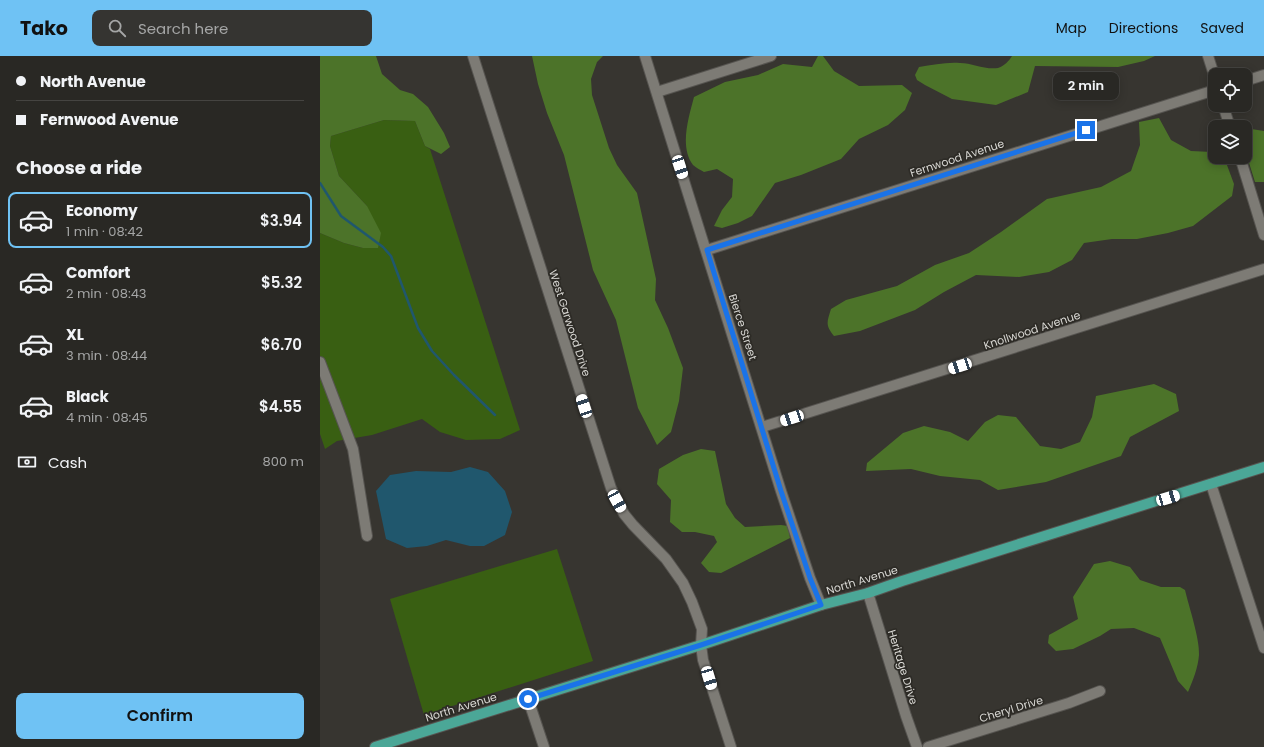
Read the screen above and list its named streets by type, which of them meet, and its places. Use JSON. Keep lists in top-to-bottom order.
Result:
{
  "streets": {
    "main road": ["North Avenue"],
    "street": [
      "Fernwood Avenue",
      "West Garwood Drive",
      "Bierce Street",
      "Knollwood Avenue",
      "Heritage Drive",
      "Cheryl Drive"
    ]
  },
  "crossings": [
    ["Fernwood Avenue", "Bierce Street"],
    ["West Garwood Drive", "North Avenue"],
    ["Bierce Street", "Knollwood Avenue"],
    ["Bierce Street", "North Avenue"],
    ["North Avenue", "Heritage Drive"]
  ],
  "page": {
    "header": "Tako",
    "search": "Search here",
    "nav": ["Map", "Directions", "Saved"],
    "banner": ["North Avenue", "Fernwood Avenue"],
    "bubble": "2 min",
    "heading": "Choose a ride",
    "list": [
      {
        "name": "Economy",
        "note": "1 min · 08:42",
        "value": "$3.94"
      },
      {
        "name": "Comfort",
        "note": "2 min · 08:43",
        "value": "$5.32"
      },
      {
        "name": "XL",
        "note": "3 min · 08:44",
        "value": "$6.70"
      },
      {
        "name": "Black",
        "note": "4 min · 08:45",
        "value": "$4.55"
      }
    ],
    "pay": ["Cash", "800 m"],
    "buttons": "Confirm"
  }
}
